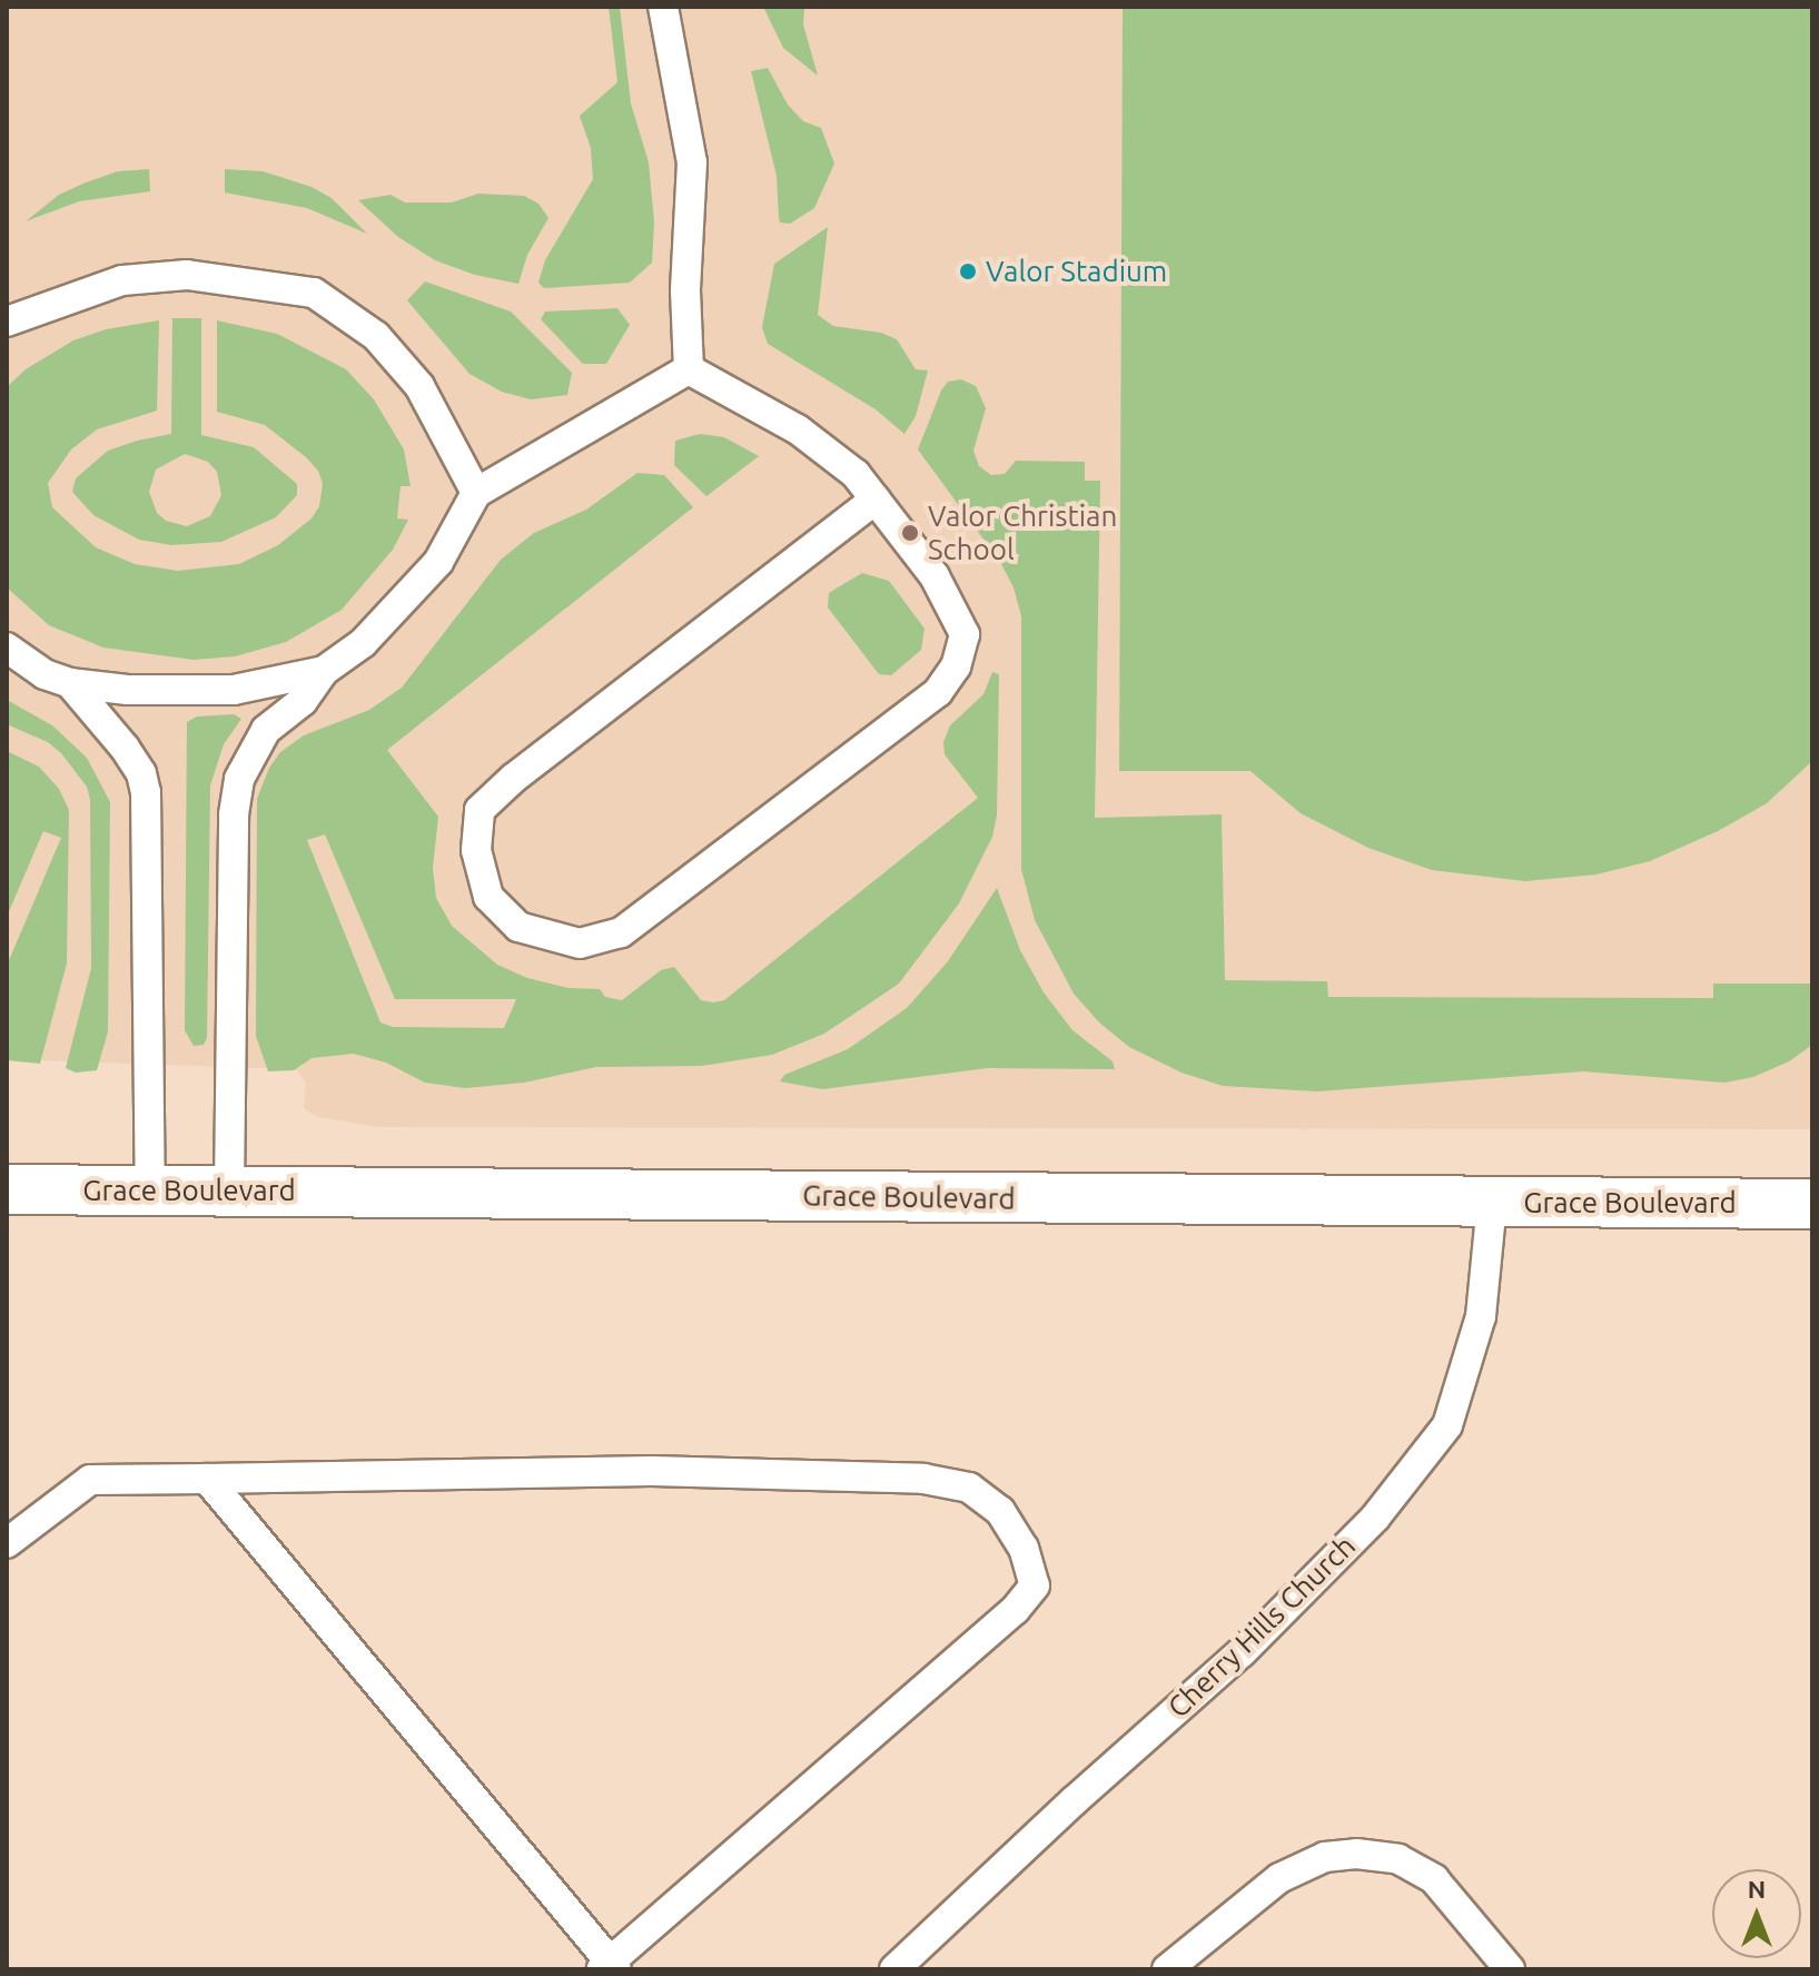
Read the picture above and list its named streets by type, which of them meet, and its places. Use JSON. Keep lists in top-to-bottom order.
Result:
{
  "streets": {
    "street": ["Grace Boulevard"],
    "lane": ["Cherry Hills Church"]
  },
  "crossings": [
    ["Grace Boulevard", "Cherry Hills Church"]
  ],
  "places": ["Valor Stadium", "Valor Christian School"],
  "north": "top"
}
